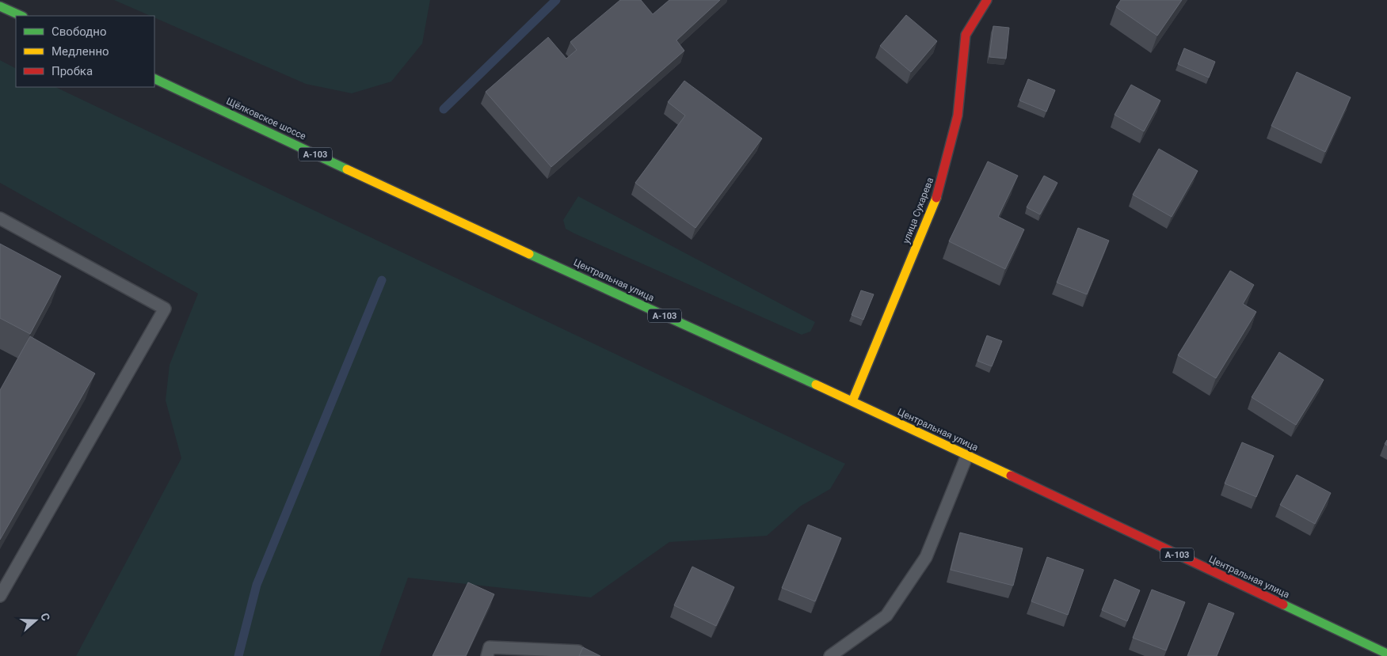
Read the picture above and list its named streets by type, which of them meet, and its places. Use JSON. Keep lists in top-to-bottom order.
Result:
{
  "streets": {
    "main road": [
      "Щёлковское шоссе",
      "А-103",
      "улица Сухарева",
      "Центральная улица"
    ]
  },
  "crossings": [
    ["Щёлковское шоссе", "Центральная улица"],
    ["улица Сухарева", "Центральная улица"]
  ],
  "legend": ["Свободно", "Медленно", "Пробка"],
  "north": "right"
}
